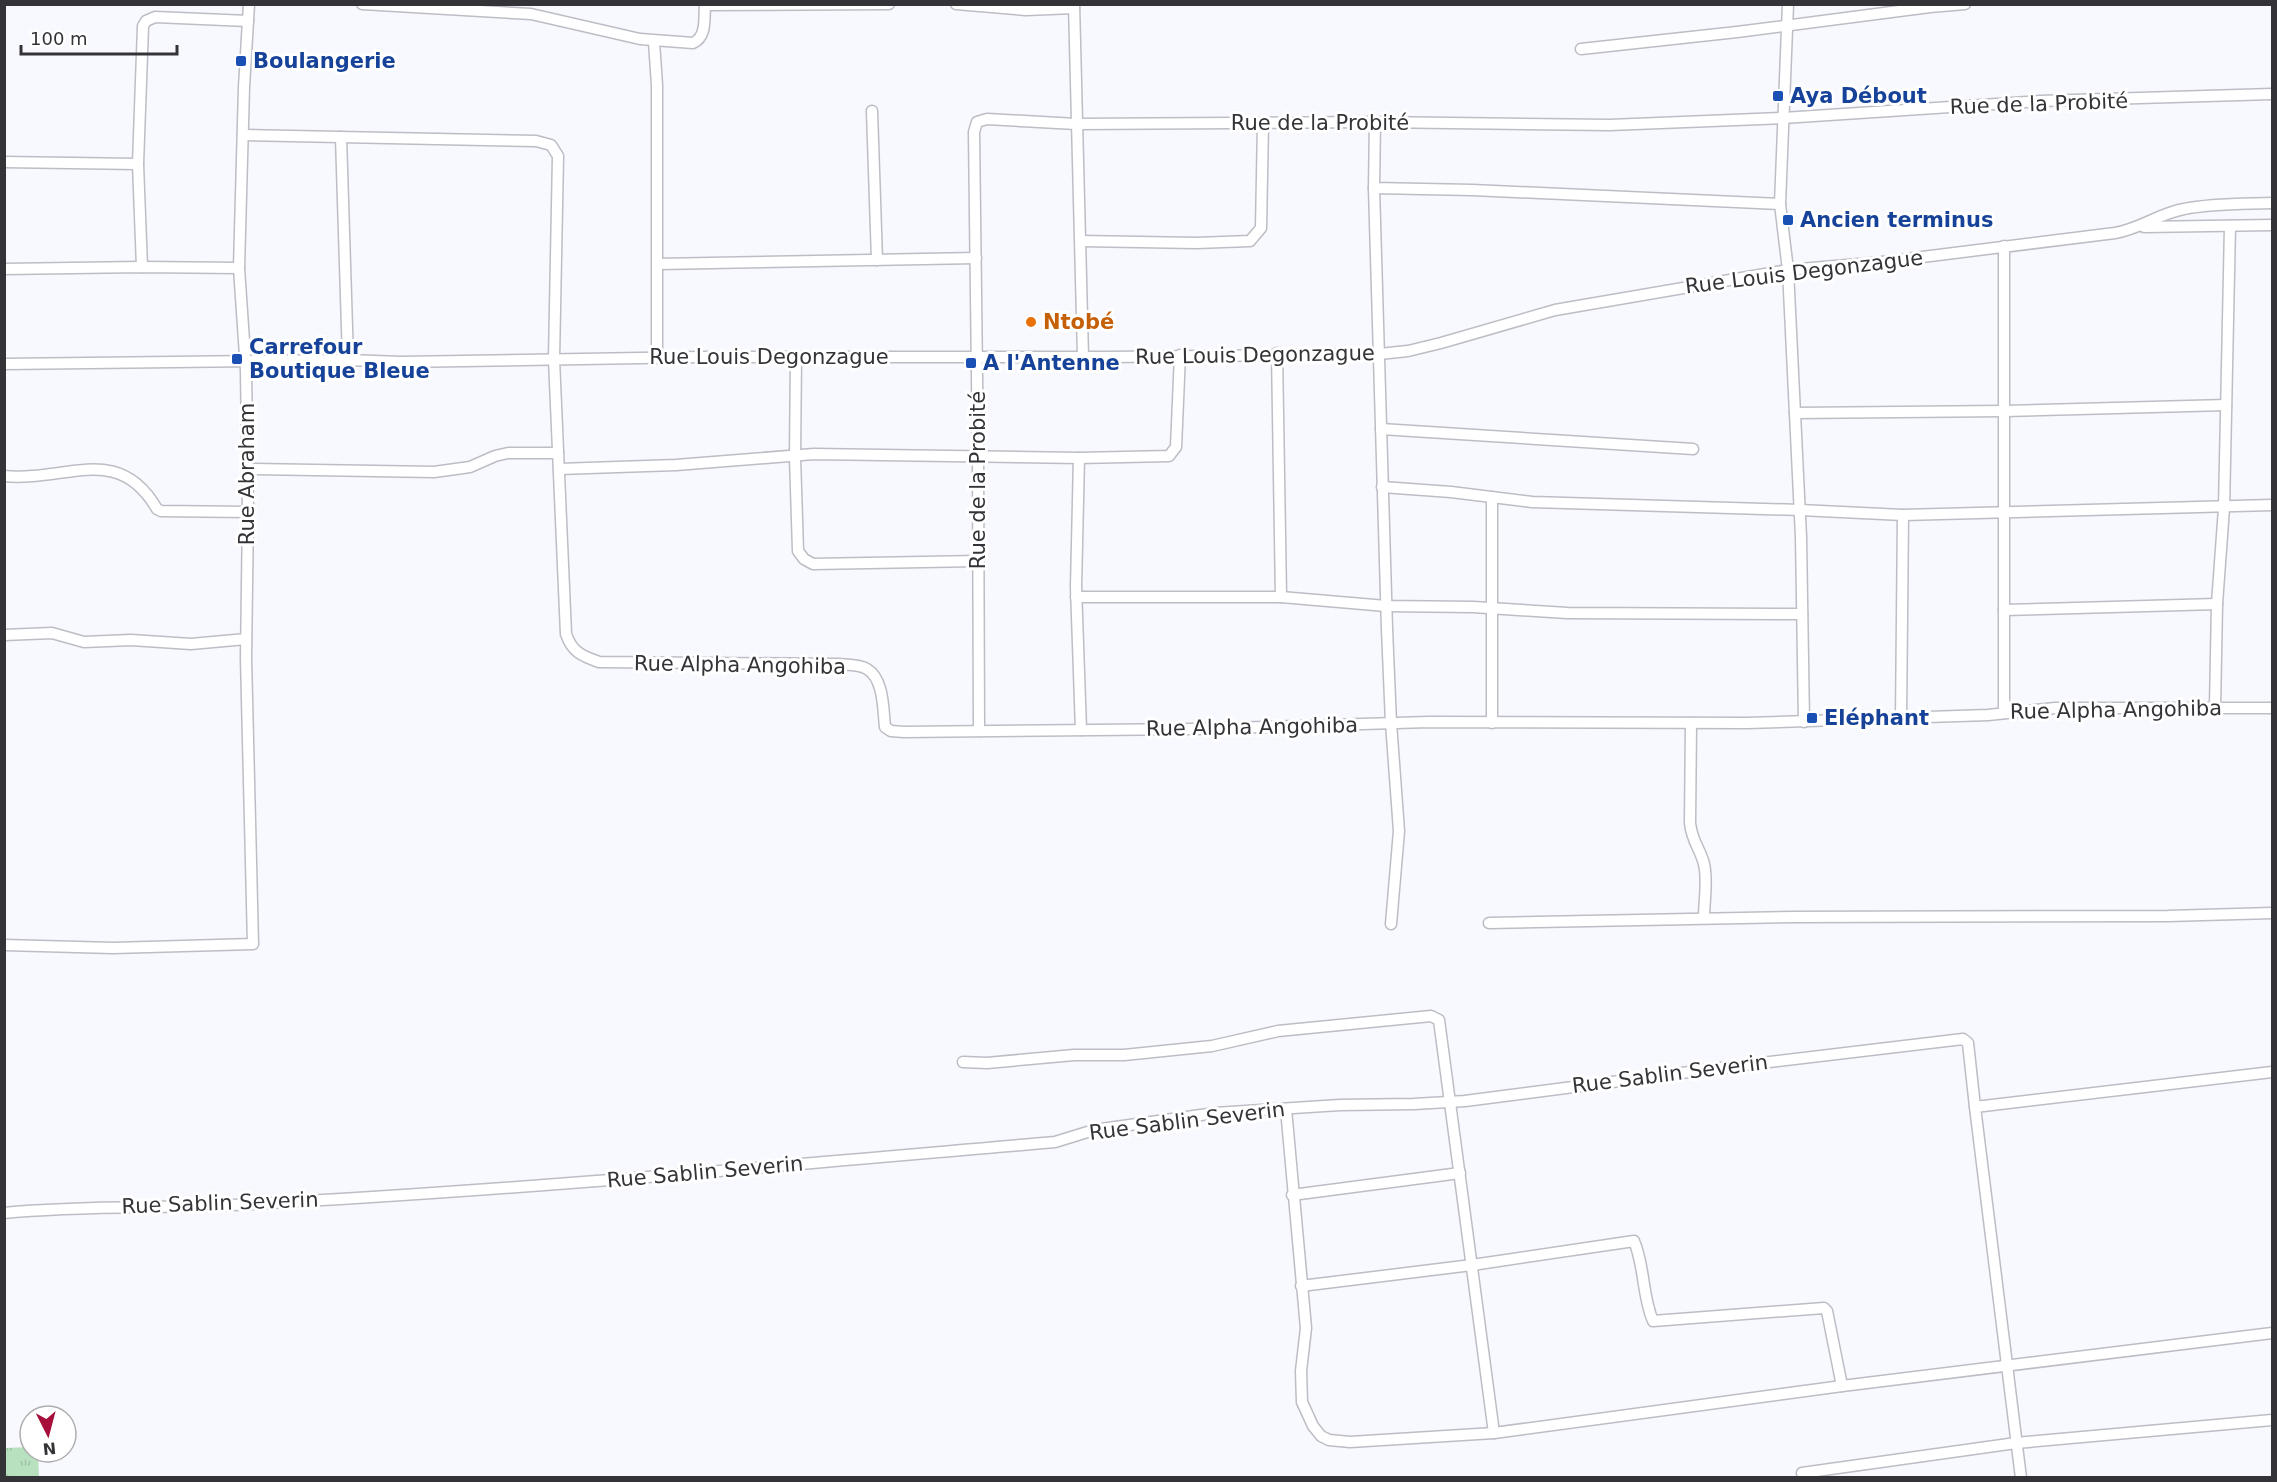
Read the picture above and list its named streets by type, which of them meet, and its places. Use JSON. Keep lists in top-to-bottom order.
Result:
{
  "streets": {
    "street": [
      "Rue de la Probité",
      "Rue Louis Degonzague",
      "Rue Abraham",
      "Rue Alpha Angohiba",
      "Rue Sablin Severin"
    ]
  },
  "crossings": [
    ["Rue de la Probité", "Rue Louis Degonzague"],
    ["Rue de la Probité", "Rue Alpha Angohiba"],
    ["Rue Louis Degonzague", "Rue Abraham"],
    ["Rue Louis Degonzague", "Rue Alpha Angohiba"]
  ],
  "places": {
    "transit": [
      "Boulangerie",
      "Aya Débout",
      "Ancien terminus",
      "Carrefour Boutique Bleue",
      "A l'Antenne",
      "Eléphant"
    ],
    "other": ["Ntobé"]
  },
  "scale_bar": "100 m",
  "north": "bottom"
}
